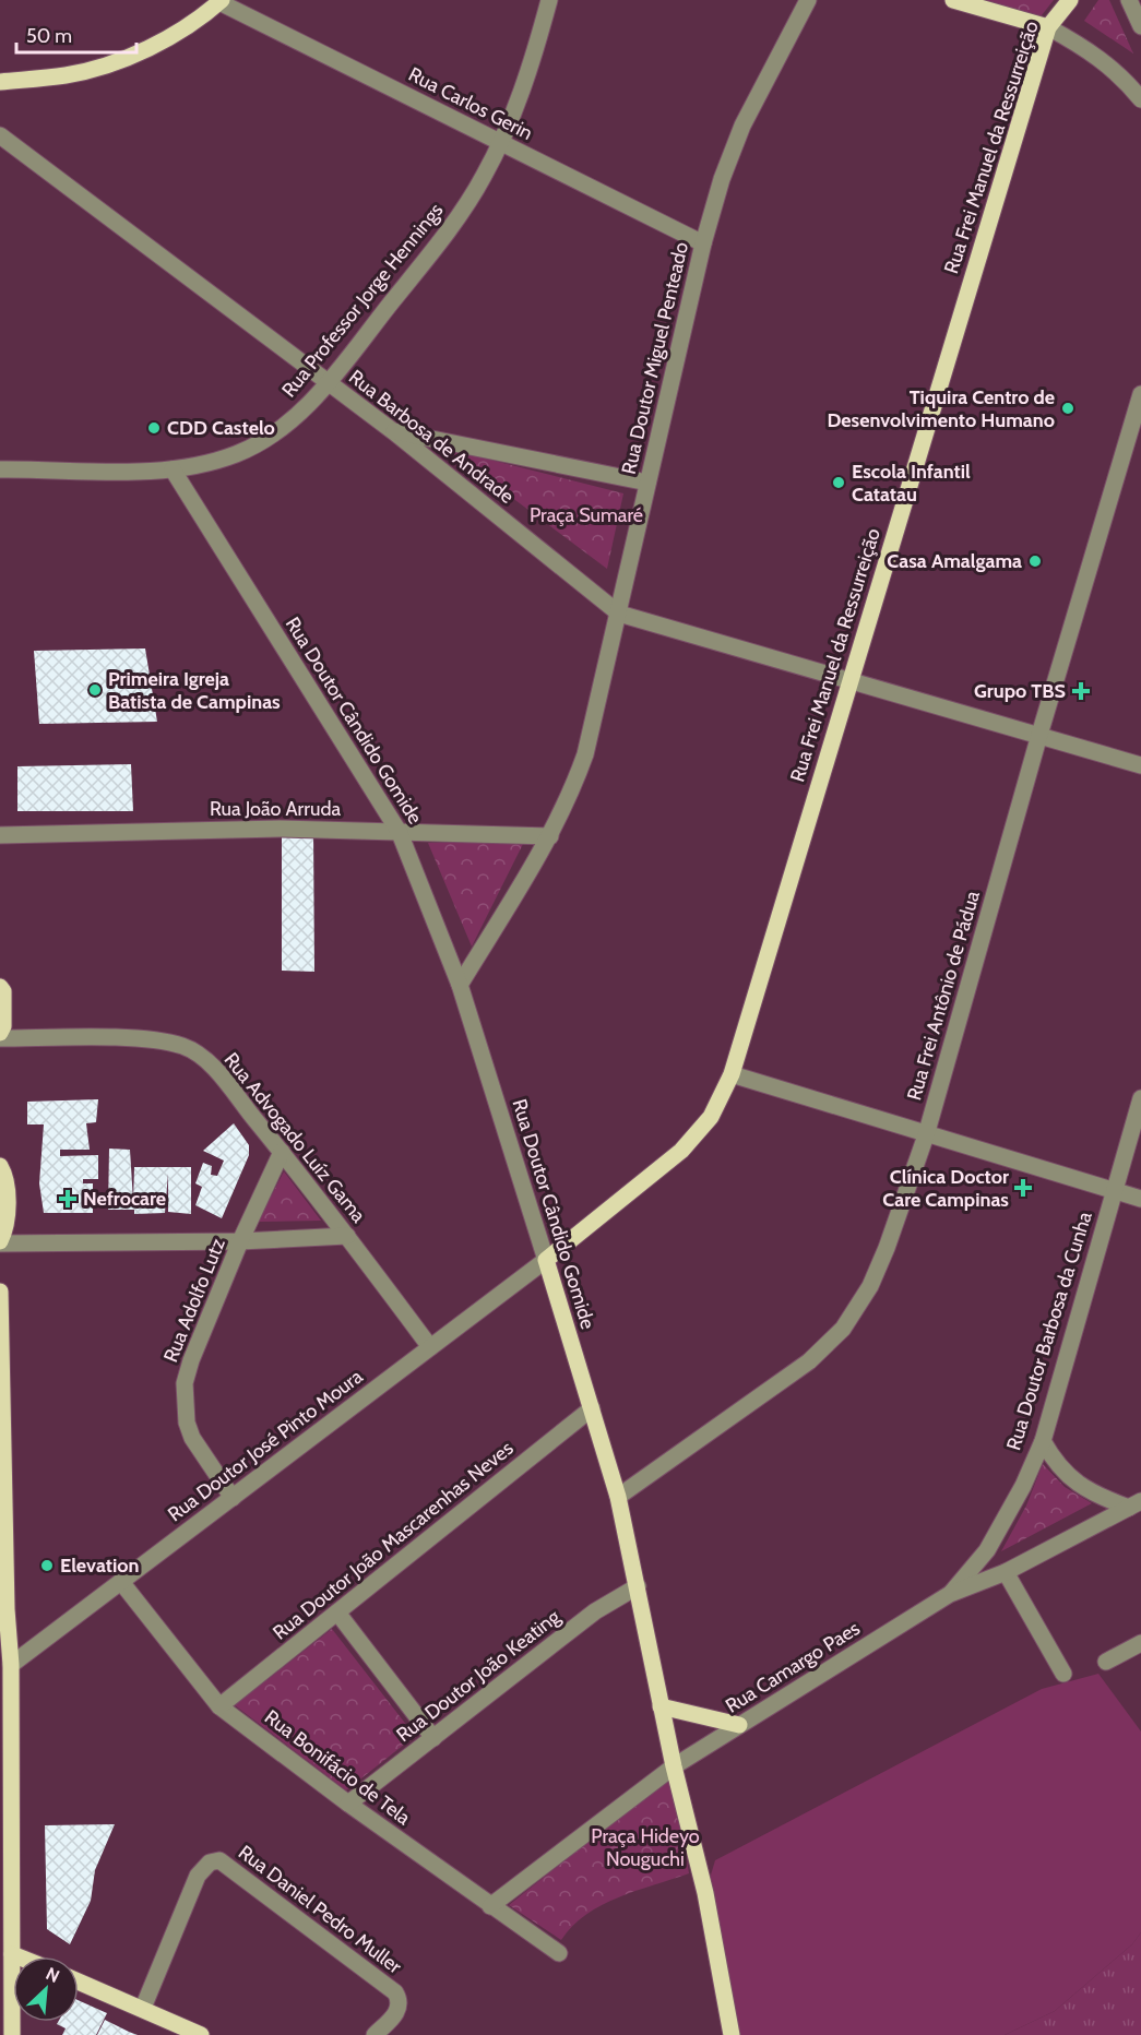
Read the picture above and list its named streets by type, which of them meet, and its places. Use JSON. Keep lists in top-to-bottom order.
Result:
{
  "streets": {
    "main road": ["Rua Frei Manuel da Ressurreição", "Rua Doutor Cândido Gomide"],
    "street": [
      "Rua Carlos Gerin",
      "Rua Professor Jorge Hennings",
      "Rua Doutor Miguel Penteado",
      "Rua Barbosa de Andrade",
      "Rua João Arruda",
      "Rua Frei Antônio de Pádua",
      "Rua Advogado Luíz Gama",
      "Rua Adolfo Lutz",
      "Rua Doutor Barbosa da Cunha",
      "Rua Doutor José Pinto Moura",
      "Rua Doutor João Mascarenhas Neves",
      "Rua Camargo Paes",
      "Rua Doutor João Keating",
      "Rua Bonifácio de Tela",
      "Rua Daniel Pedro Muller"
    ]
  },
  "crossings": [
    ["Rua Carlos Gerin", "Rua Professor Jorge Hennings"],
    ["Rua Carlos Gerin", "Rua Doutor Miguel Penteado"],
    ["Rua Frei Manuel da Ressurreição", "Rua Barbosa de Andrade"],
    ["Rua Frei Manuel da Ressurreição", "Rua Doutor Cândido Gomide"],
    ["Rua Frei Manuel da Ressurreição", "Rua Doutor José Pinto Moura"],
    ["Rua Professor Jorge Hennings", "Rua Barbosa de Andrade"],
    ["Rua Professor Jorge Hennings", "Rua Doutor Cândido Gomide"],
    ["Rua Doutor Miguel Penteado", "Rua Barbosa de Andrade"],
    ["Rua Doutor Miguel Penteado", "Rua Doutor Cândido Gomide"],
    ["Rua Doutor Miguel Penteado", "Rua João Arruda"],
    ["Rua Barbosa de Andrade", "Rua Frei Antônio de Pádua"],
    ["Rua Doutor Cândido Gomide", "Rua João Arruda"],
    ["Rua Doutor Cândido Gomide", "Rua Frei Antônio de Pádua"],
    ["Rua Doutor Cândido Gomide", "Rua Doutor José Pinto Moura"],
    ["Rua Doutor Cândido Gomide", "Rua Doutor João Mascarenhas Neves"],
    ["Rua Doutor Cândido Gomide", "Rua Camargo Paes"],
    ["Rua Doutor Cândido Gomide", "Rua Doutor João Keating"],
    ["Rua Advogado Luíz Gama", "Rua Adolfo Lutz"],
    ["Rua Advogado Luíz Gama", "Rua Doutor José Pinto Moura"],
    ["Rua Adolfo Lutz", "Rua Doutor José Pinto Moura"],
    ["Rua Doutor Barbosa da Cunha", "Rua Camargo Paes"],
    ["Rua Doutor José Pinto Moura", "Rua Bonifácio de Tela"],
    ["Rua Doutor João Mascarenhas Neves", "Rua Bonifácio de Tela"],
    ["Rua Camargo Paes", "Rua Bonifácio de Tela"],
    ["Rua Doutor João Keating", "Rua Bonifácio de Tela"]
  ],
  "parks": ["Praça Sumaré", "Praça Hideyo Nouguchi"],
  "places": {
    "other": [
      "Tiquira Centro de Desenvolvimento Humano",
      "CDD Castelo",
      "Escola Infantil Catatau",
      "Casa Amalgama",
      "Primeira Igreja Batista de Campinas",
      "Elevation"
    ],
    "health": ["Grupo TBS", "Clínica Doctor Care Campinas", "Nefrocare"]
  },
  "scale_bar": "50 m",
  "north": "top right"
}
